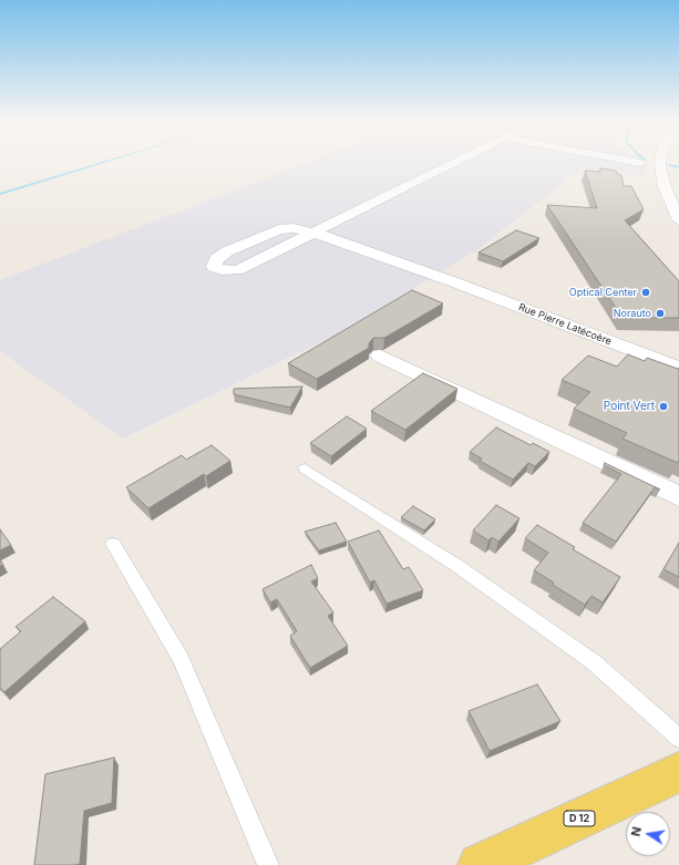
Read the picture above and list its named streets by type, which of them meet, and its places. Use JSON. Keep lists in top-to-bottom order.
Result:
{
  "streets": {
    "main road": ["D 12"],
    "street": ["Rue Pierre Latécoère"]
  },
  "places": ["Optical Center", "Norauto", "Point Vert"],
  "north": "left"
}
